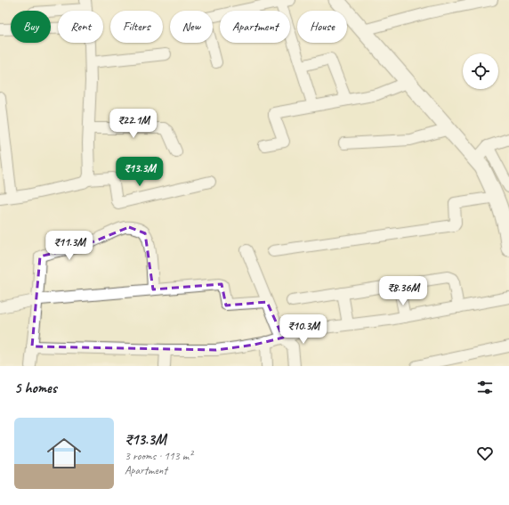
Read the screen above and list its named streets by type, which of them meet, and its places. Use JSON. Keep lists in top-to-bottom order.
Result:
{
  "page": {
    "chip": [
      "Buy",
      "Rent",
      "Filters",
      "New",
      "Apartment",
      "House"
    ],
    "price": [
      "₹22.1M",
      "₹13.3M",
      "₹11.3M",
      "₹8.36M",
      "₹10.3M"
    ],
    "heading": "5 homes",
    "list": [
      {
        "name": "₹13.3M",
        "note": "3 rooms · 113 m² · Apartment"
      }
    ]
  }
}
